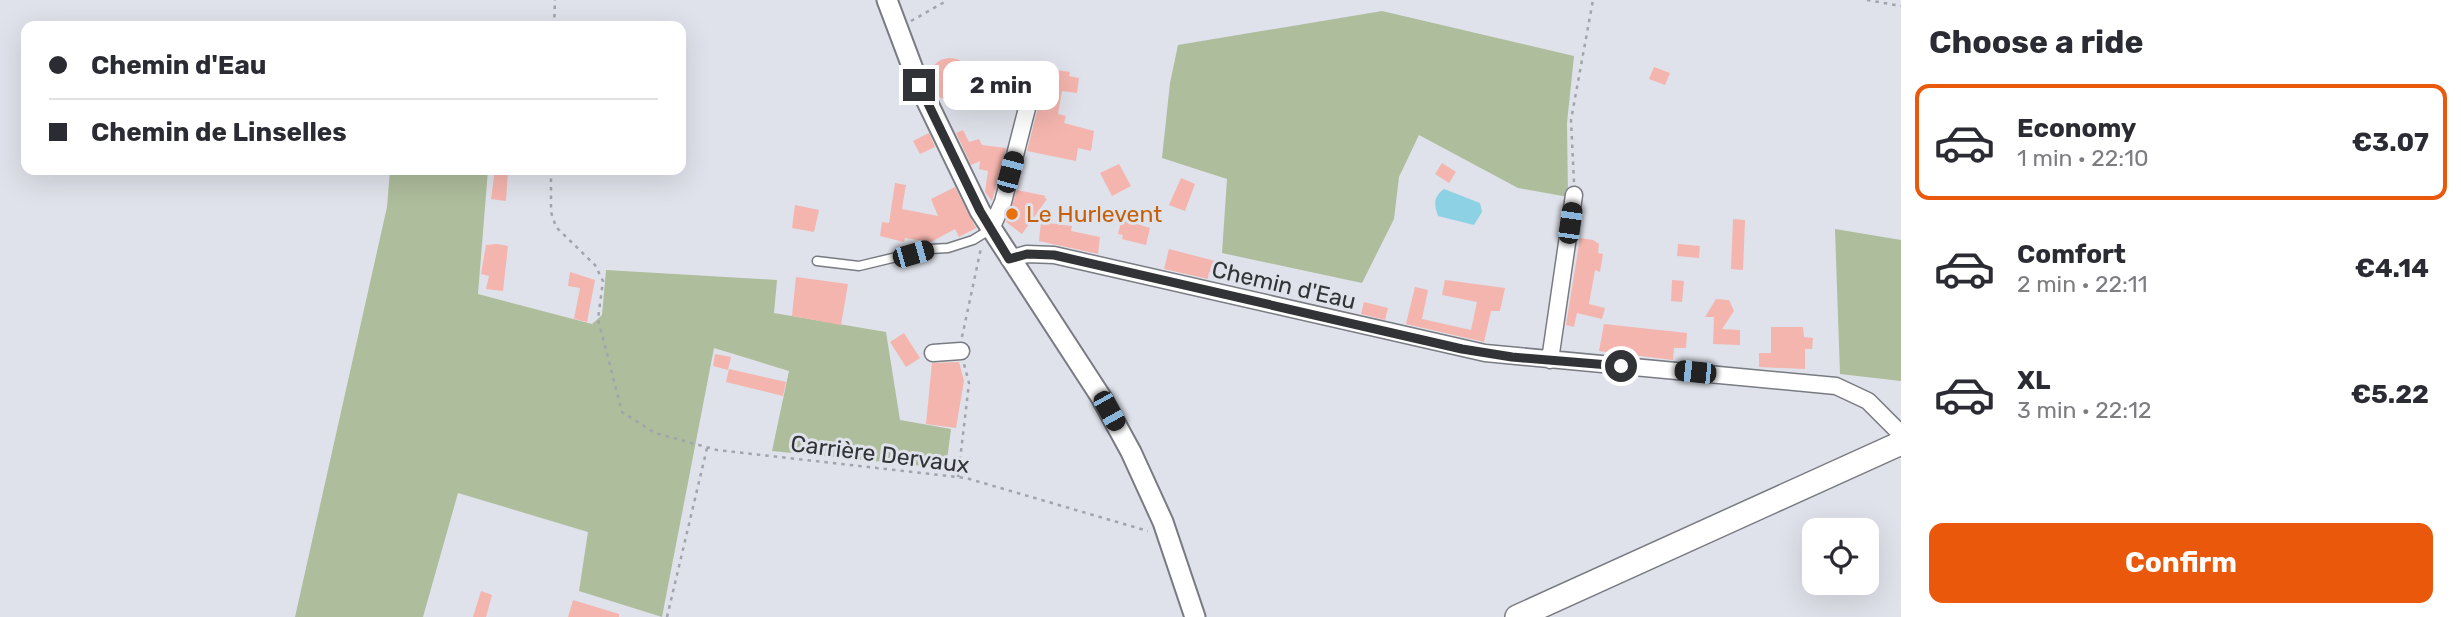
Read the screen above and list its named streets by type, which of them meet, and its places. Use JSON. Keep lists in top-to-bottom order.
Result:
{
  "streets": {
    "street": ["Chemin d'Eau"],
    "path": ["Carrière Dervaux"]
  },
  "places": ["Le Hurlevent"],
  "page": {
    "heading": "Choose a ride",
    "banner": ["Chemin d'Eau", "Chemin de Linselles"],
    "bubble": "2 min",
    "list": [
      {
        "name": "Economy",
        "note": "1 min · 22:10",
        "value": "€3.07"
      },
      {
        "name": "Comfort",
        "note": "2 min · 22:11",
        "value": "€4.14"
      },
      {
        "name": "XL",
        "note": "3 min · 22:12",
        "value": "€5.22"
      }
    ],
    "buttons": "Confirm"
  }
}
